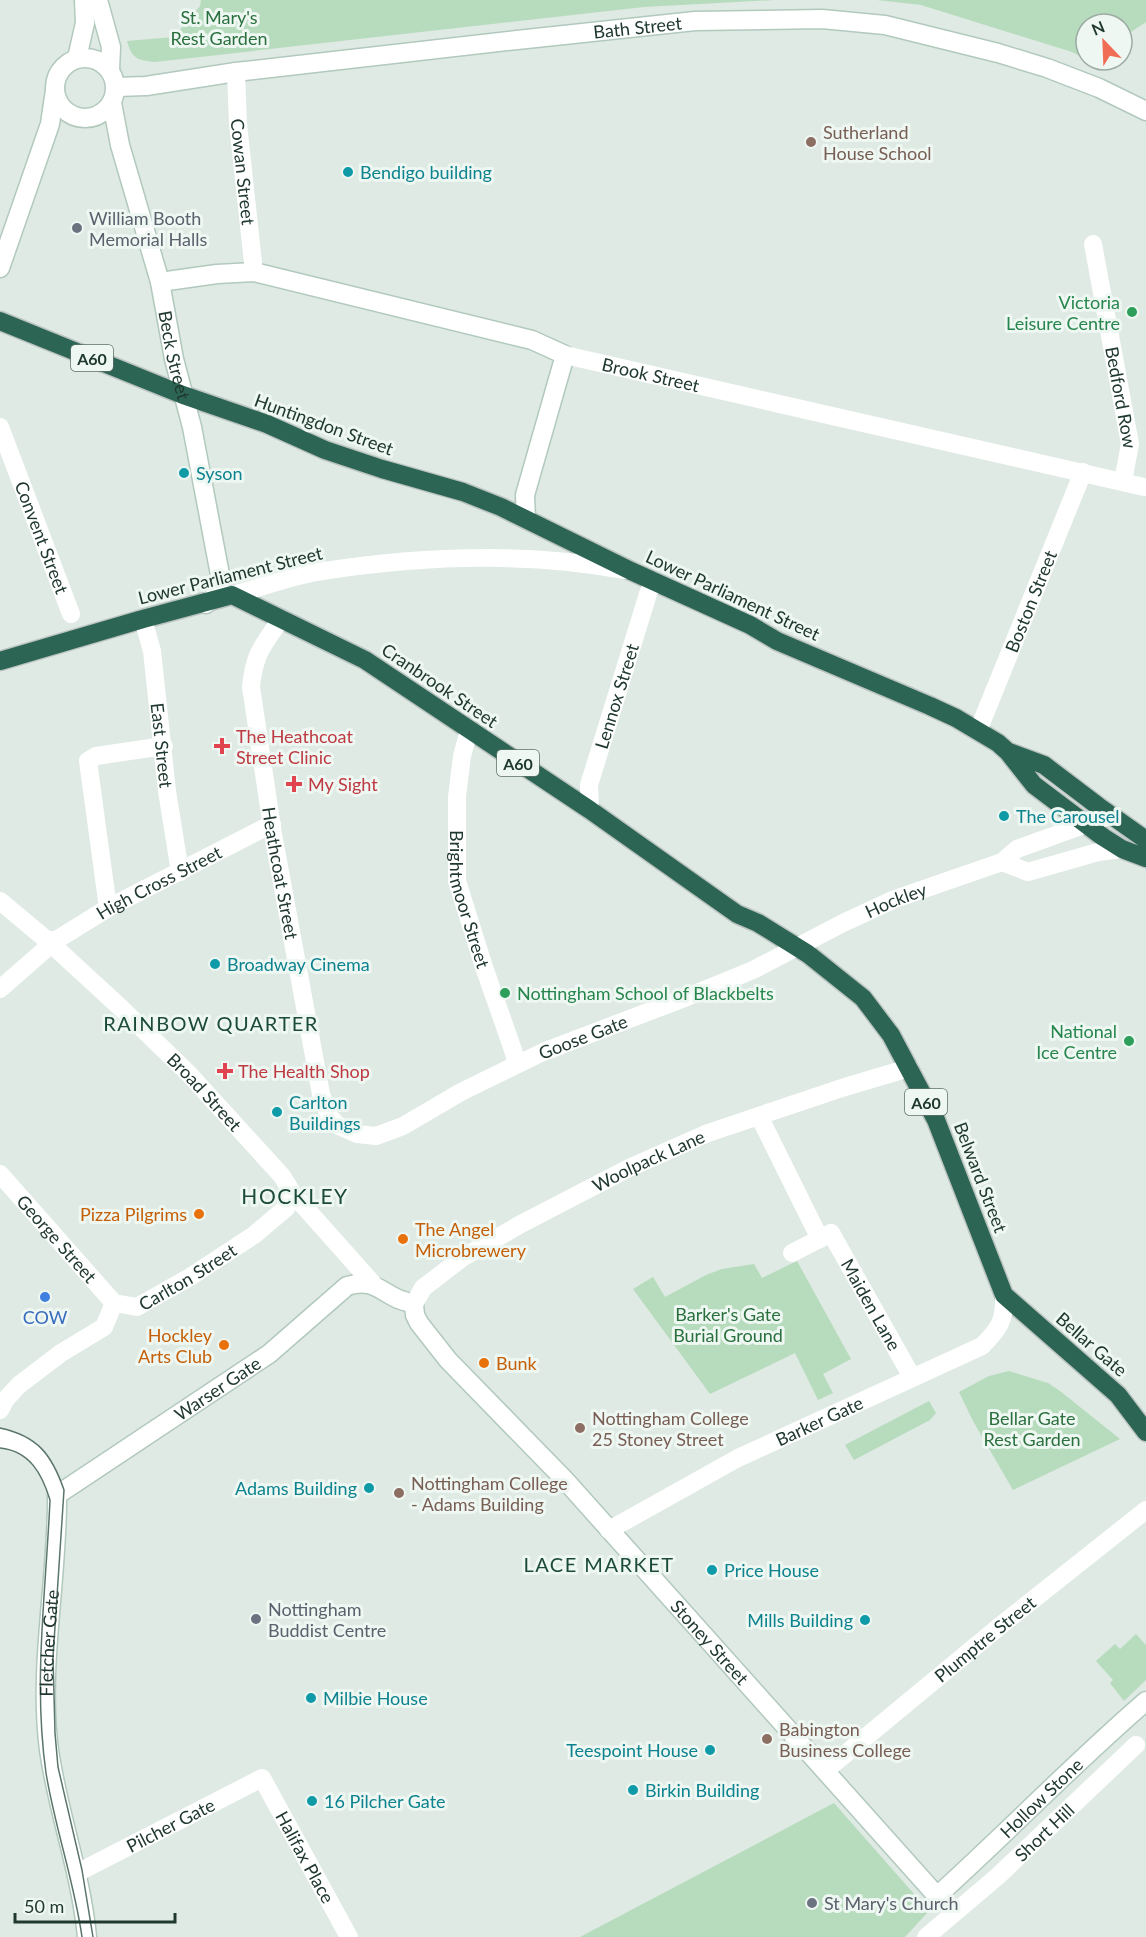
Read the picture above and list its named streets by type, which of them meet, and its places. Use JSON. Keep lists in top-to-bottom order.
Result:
{
  "streets": {
    "highway": [
      "A60",
      "Huntingdon Street",
      "Lower Parliament Street",
      "Cranbrook Street",
      "Belward Street",
      "Bellar Gate"
    ],
    "street": [
      "Bath Street",
      "Cowan Street",
      "Beck Street",
      "Brook Street",
      "Bedford Row",
      "Convent Street",
      "Boston Street",
      "Lennox Street",
      "East Street",
      "Heathcoat Street",
      "High Cross Street",
      "Brightmoor Street",
      "Hockley",
      "Goose Gate",
      "Broad Street",
      "Woolpack Lane",
      "George Street",
      "Carlton Street",
      "Maiden Lane",
      "Warser Gate",
      "Barker Gate",
      "Plumptre Street",
      "Stoney Street",
      "Fletcher Gate",
      "Hollow Stone",
      "Pilcher Gate",
      "Short Hill",
      "Halifax Place"
    ]
  },
  "crossings": [
    ["Bath Street", "Cowan Street"],
    ["Bath Street", "Beck Street"],
    ["Cowan Street", "Brook Street"],
    ["Beck Street", "Brook Street"],
    ["Beck Street", "Huntingdon Street"],
    ["Beck Street", "Lower Parliament Street"],
    ["Brook Street", "Bedford Row"],
    ["Brook Street", "Boston Street"],
    ["Huntingdon Street", "Lower Parliament Street"],
    ["Lower Parliament Street", "Boston Street"],
    ["Lower Parliament Street", "Cranbrook Street"],
    ["Lower Parliament Street", "Lennox Street"],
    ["Lower Parliament Street", "East Street"],
    ["Lower Parliament Street", "Hockley"],
    ["Cranbrook Street", "Lennox Street"],
    ["Cranbrook Street", "Heathcoat Street"],
    ["Cranbrook Street", "Brightmoor Street"],
    ["Cranbrook Street", "Hockley"],
    ["Cranbrook Street", "Goose Gate"],
    ["Cranbrook Street", "Belward Street"],
    ["East Street", "High Cross Street"],
    ["Heathcoat Street", "High Cross Street"],
    ["Heathcoat Street", "Goose Gate"],
    ["High Cross Street", "Broad Street"],
    ["Brightmoor Street", "Goose Gate"],
    ["Hockley", "Goose Gate"],
    ["Hockley", "Belward Street"],
    ["Goose Gate", "Belward Street"],
    ["Broad Street", "Carlton Street"],
    ["Woolpack Lane", "Belward Street"],
    ["Woolpack Lane", "Maiden Lane"],
    ["Woolpack Lane", "Stoney Street"],
    ["Belward Street", "Bellar Gate"],
    ["Belward Street", "Barker Gate"],
    ["George Street", "Carlton Street"],
    ["Maiden Lane", "Barker Gate"],
    ["Bellar Gate", "Barker Gate"],
    ["Warser Gate", "Fletcher Gate"],
    ["Barker Gate", "Stoney Street"],
    ["Plumptre Street", "Stoney Street"],
    ["Stoney Street", "Hollow Stone"],
    ["Stoney Street", "Short Hill"],
    ["Fletcher Gate", "Pilcher Gate"],
    ["Pilcher Gate", "Halifax Place"]
  ],
  "districts": ["RAINBOW QUARTER", "HOCKLEY", "LACE MARKET"],
  "parks": ["St. Mary's Rest Garden", "Barker's Gate Burial Ground", "Bellar Gate Rest Garden"],
  "places": {
    "other": [
      "Sutherland House School",
      "Bendigo building",
      "William Booth Memorial Halls",
      "Victoria Leisure Centre",
      "Syson",
      "The Carousel",
      "Broadway Cinema",
      "Nottingham School of Blackbelts",
      "National Ice Centre",
      "Carlton Buildings",
      "Pizza Pilgrims",
      "The Angel Microbrewery",
      "COW",
      "Hockley Arts Club",
      "Bunk",
      "Nottingham College 25 Stoney Street",
      "Adams Building",
      "Nottingham College - Adams Building",
      "Price House",
      "Nottingham Buddist Centre",
      "Mills Building",
      "Milbie House",
      "Babington Business College",
      "Teespoint House",
      "Birkin Building",
      "16 Pilcher Gate",
      "St Mary's Church"
    ],
    "health": ["The Heathcoat Street Clinic", "My Sight", "The Health Shop"]
  },
  "scale_bar": "50 m",
  "north": "top left"
}
